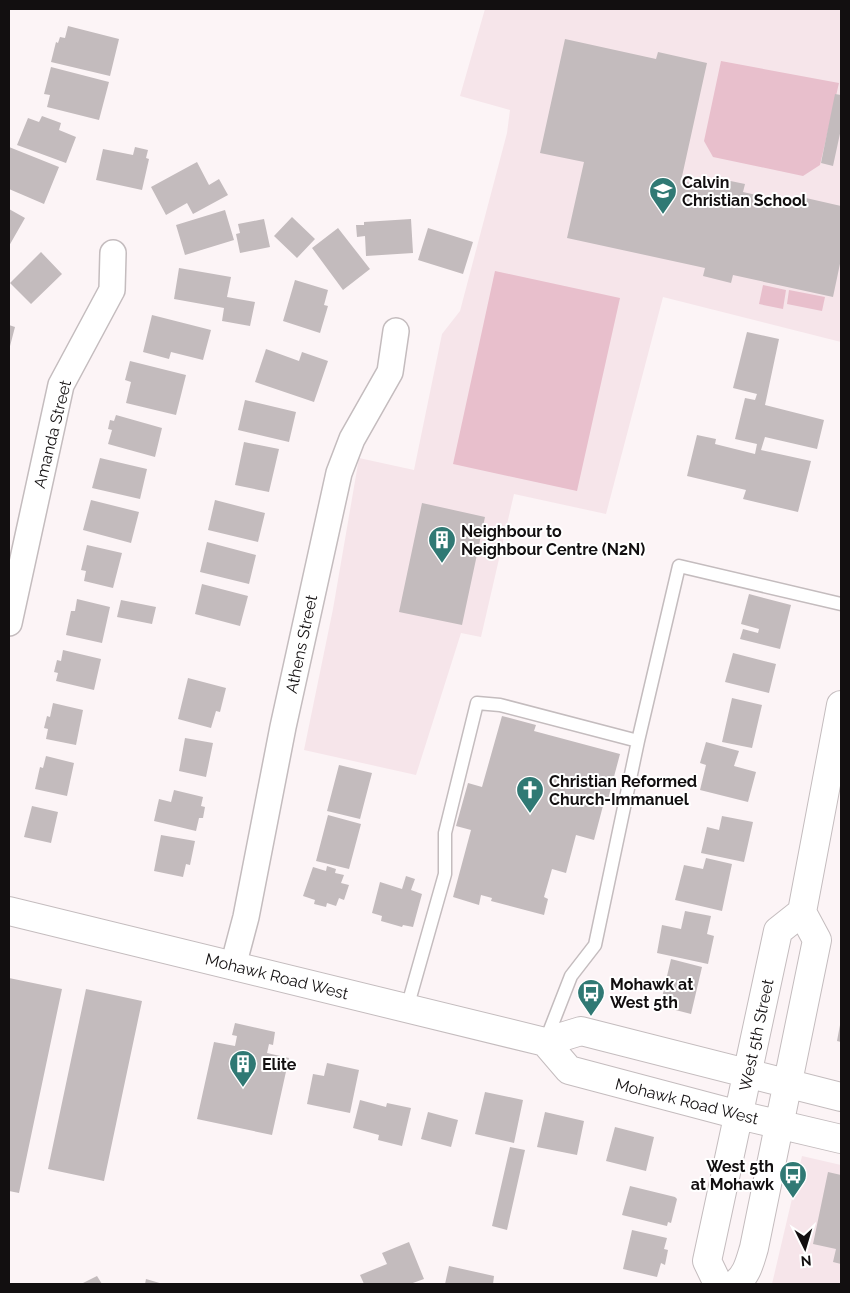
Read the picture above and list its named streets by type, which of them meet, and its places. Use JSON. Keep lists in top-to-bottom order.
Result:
{
  "streets": {
    "main road": ["Mohawk Road West", "West 5th Street"],
    "street": ["Amanda Street", "Athens Street"]
  },
  "crossings": [
    ["Athens Street", "Mohawk Road West"],
    ["Mohawk Road West", "West 5th Street"]
  ],
  "places": {
    "school or university": ["Calvin Christian School"],
    "building": ["Neighbour to Neighbour Centre (N2N)", "Elite"],
    "church": ["Christian Reformed Church-Immanuel"],
    "bus stop": ["Mohawk at West 5th", "West 5th at Mohawk"]
  },
  "north": "bottom"
}
